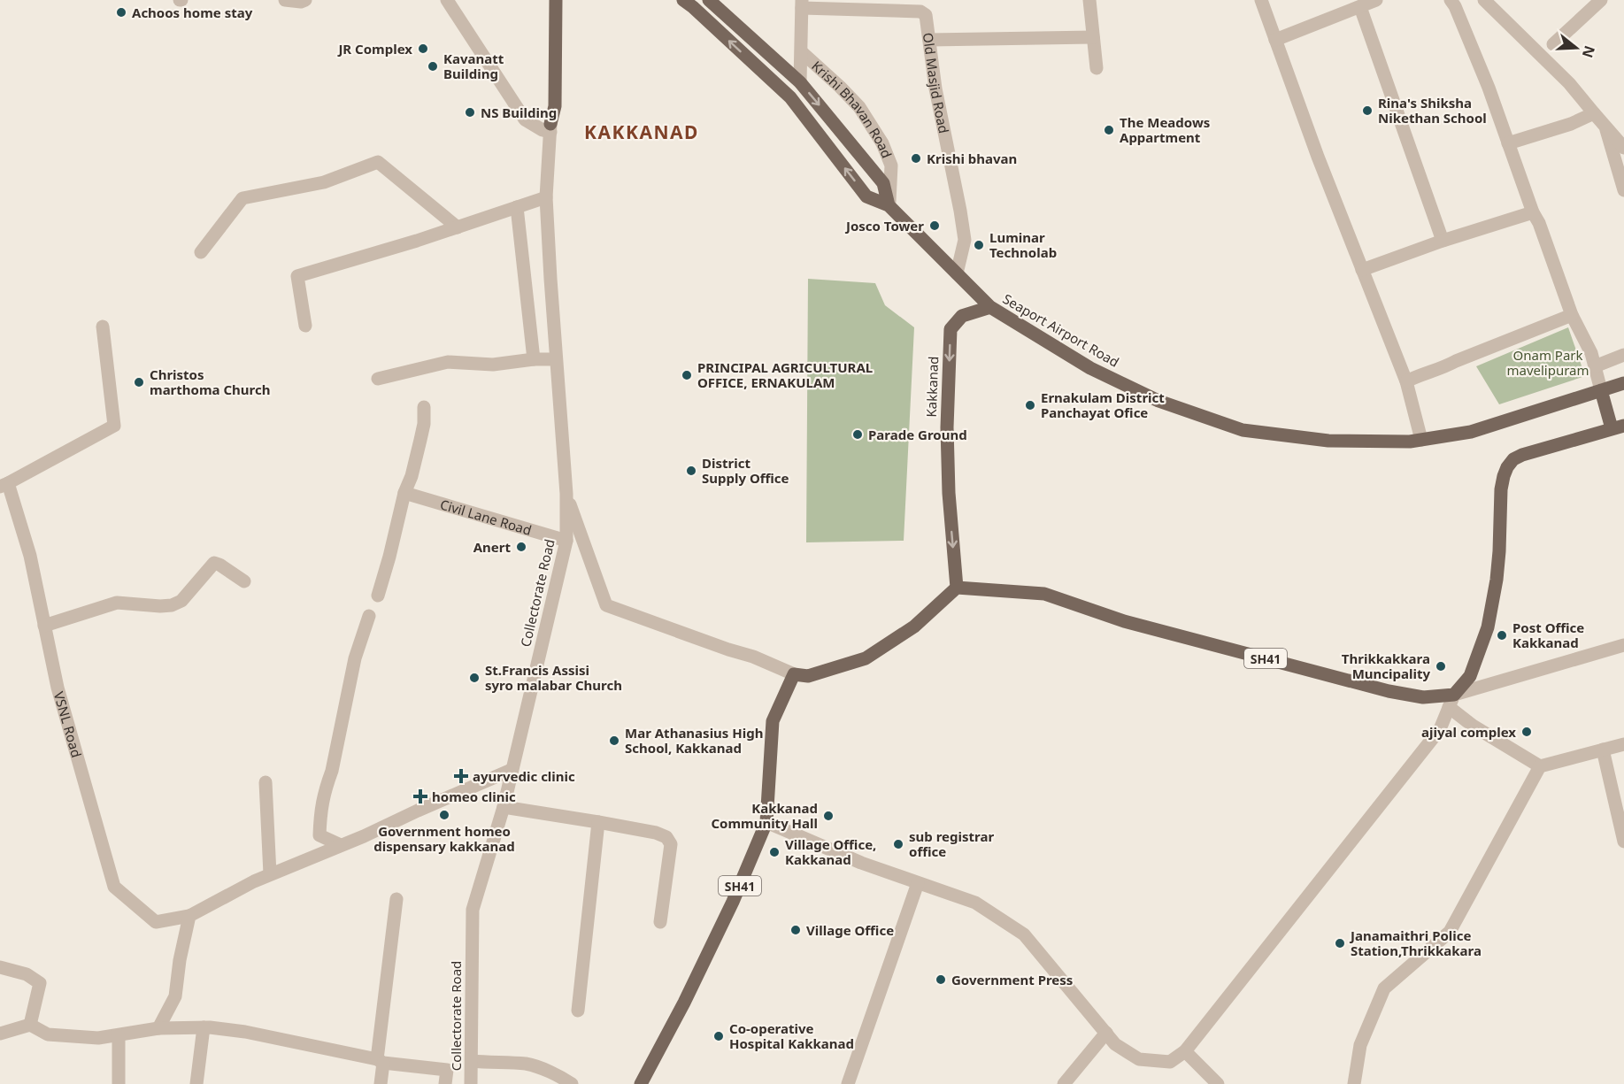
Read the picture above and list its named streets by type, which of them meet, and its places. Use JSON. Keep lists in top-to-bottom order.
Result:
{
  "streets": {
    "main road": [
      "Seaport Airport Road",
      "Kakkanad",
      "Collectorate Road",
      "SH41"
    ],
    "street": [
      "Old Masjid Road",
      "Krishi Bhavan Road",
      "Civil Lane Road",
      "VSNL Road"
    ]
  },
  "crossings": [
    ["Old Masjid Road", "Seaport Airport Road"],
    ["Krishi Bhavan Road", "Seaport Airport Road"],
    ["Seaport Airport Road", "Kakkanad"],
    ["Kakkanad", "SH41"],
    ["Civil Lane Road", "Collectorate Road"]
  ],
  "one_way": ["Kakkanad"],
  "districts": ["KAKKANAD"],
  "parks": ["Onam Park mavelipuram"],
  "places": {
    "other": [
      "Achoos home stay",
      "JR Complex",
      "Kavanatt Building",
      "Rina's Shiksha Nikethan School",
      "NS Building",
      "The Meadows Appartment",
      "Krishi bhavan",
      "Josco Tower",
      "Luminar Technolab",
      "PRINCIPAL AGRICULTURAL OFFICE, ERNAKULAM",
      "Christos marthoma Church",
      "Ernakulam District Panchayat Ofice",
      "Parade Ground",
      "District Supply Office",
      "Anert",
      "Post Office Kakkanad",
      "Thrikkakkara Muncipality",
      "St.Francis Assisi syro malabar Church",
      "ajiyal complex",
      "Mar Athanasius High School, Kakkanad",
      "Government homeo dispensary kakkanad",
      "Kakkanad Community Hall",
      "sub registrar office",
      "Village Office, Kakkanad",
      "Village Office",
      "Janamaithri Police Station,Thrikkakara",
      "Government Press",
      "Co-operative Hospital Kakkanad"
    ],
    "health": ["ayurvedic clinic", "homeo clinic"]
  },
  "north": "right"
}
